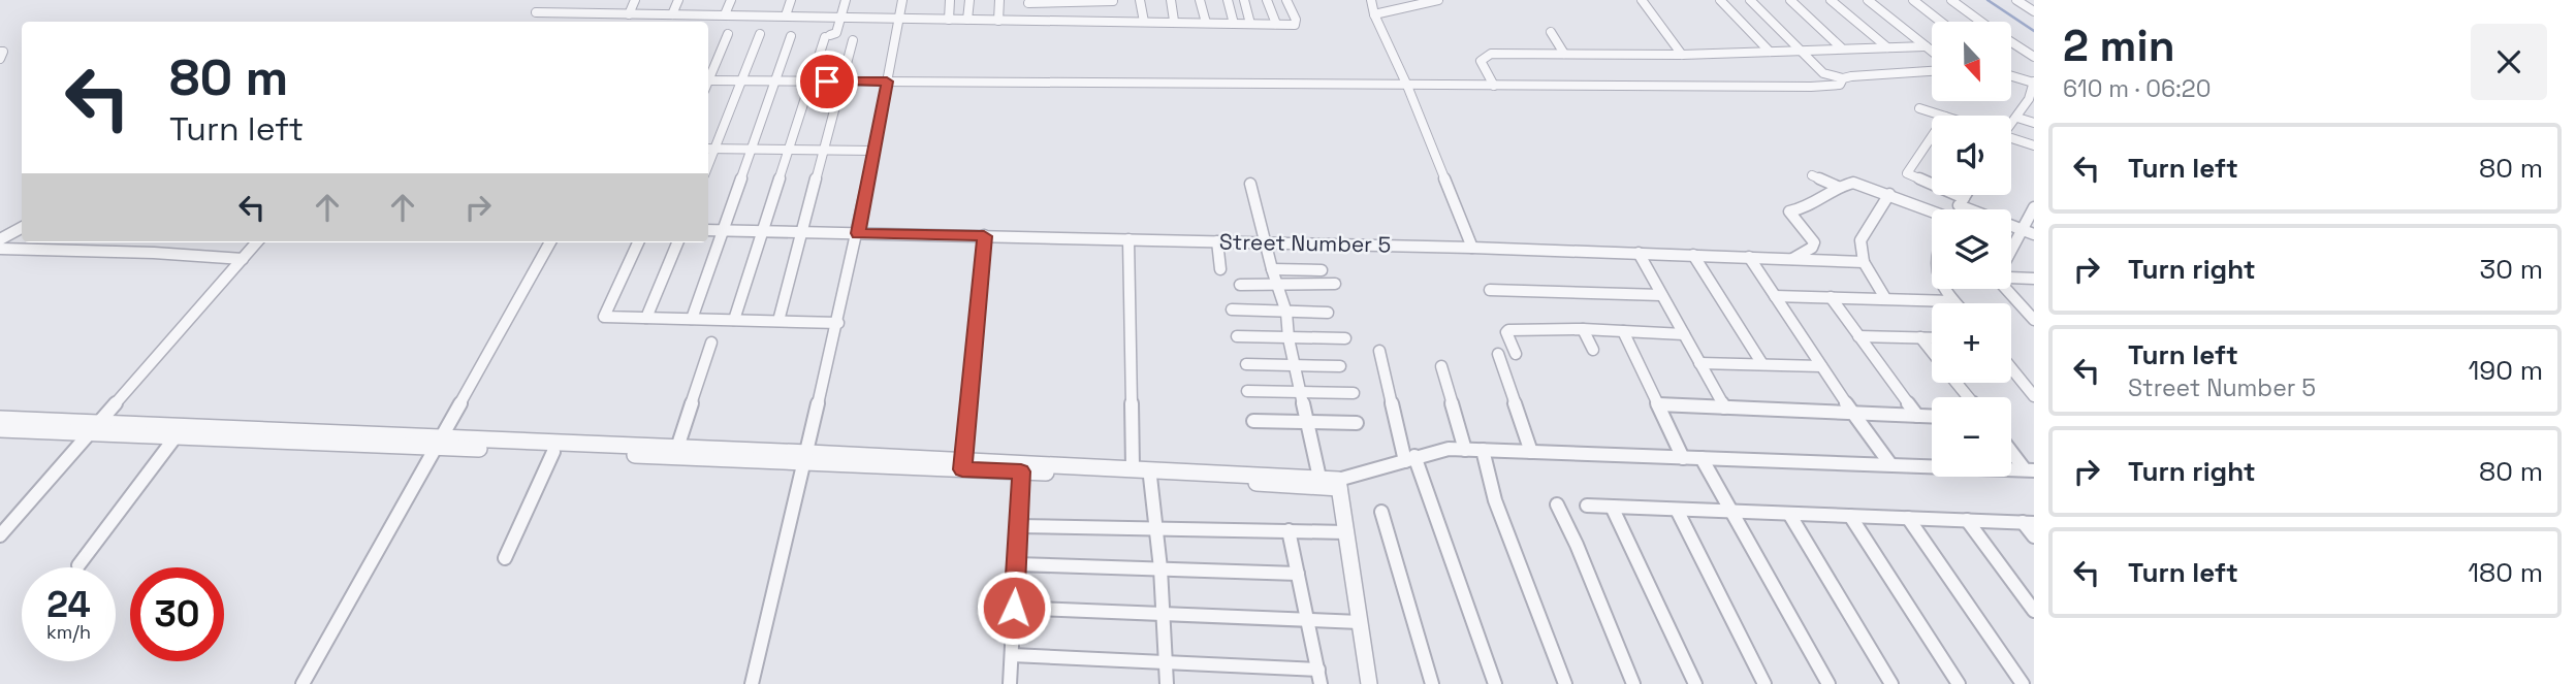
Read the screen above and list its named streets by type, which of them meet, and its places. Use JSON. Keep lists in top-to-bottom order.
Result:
{
  "streets": {
    "street": ["Street Number 5"]
  },
  "north": "bottom",
  "page": {
    "heading": ["2 min", "610 m · 06:20"],
    "map_buttons": ["+", "−"],
    "turn": ["80 m", "Turn left"],
    "list": [
      {
        "name": "Turn left",
        "value": "80 m"
      },
      {
        "name": "Turn right",
        "value": "30 m"
      },
      {
        "name": "Turn left",
        "note": "Street Number 5",
        "value": "190 m"
      },
      {
        "name": "Turn right",
        "value": "80 m"
      },
      {
        "name": "Turn left",
        "value": "180 m"
      }
    ],
    "speed": "24 km/h",
    "limit": "30"
  }
}
